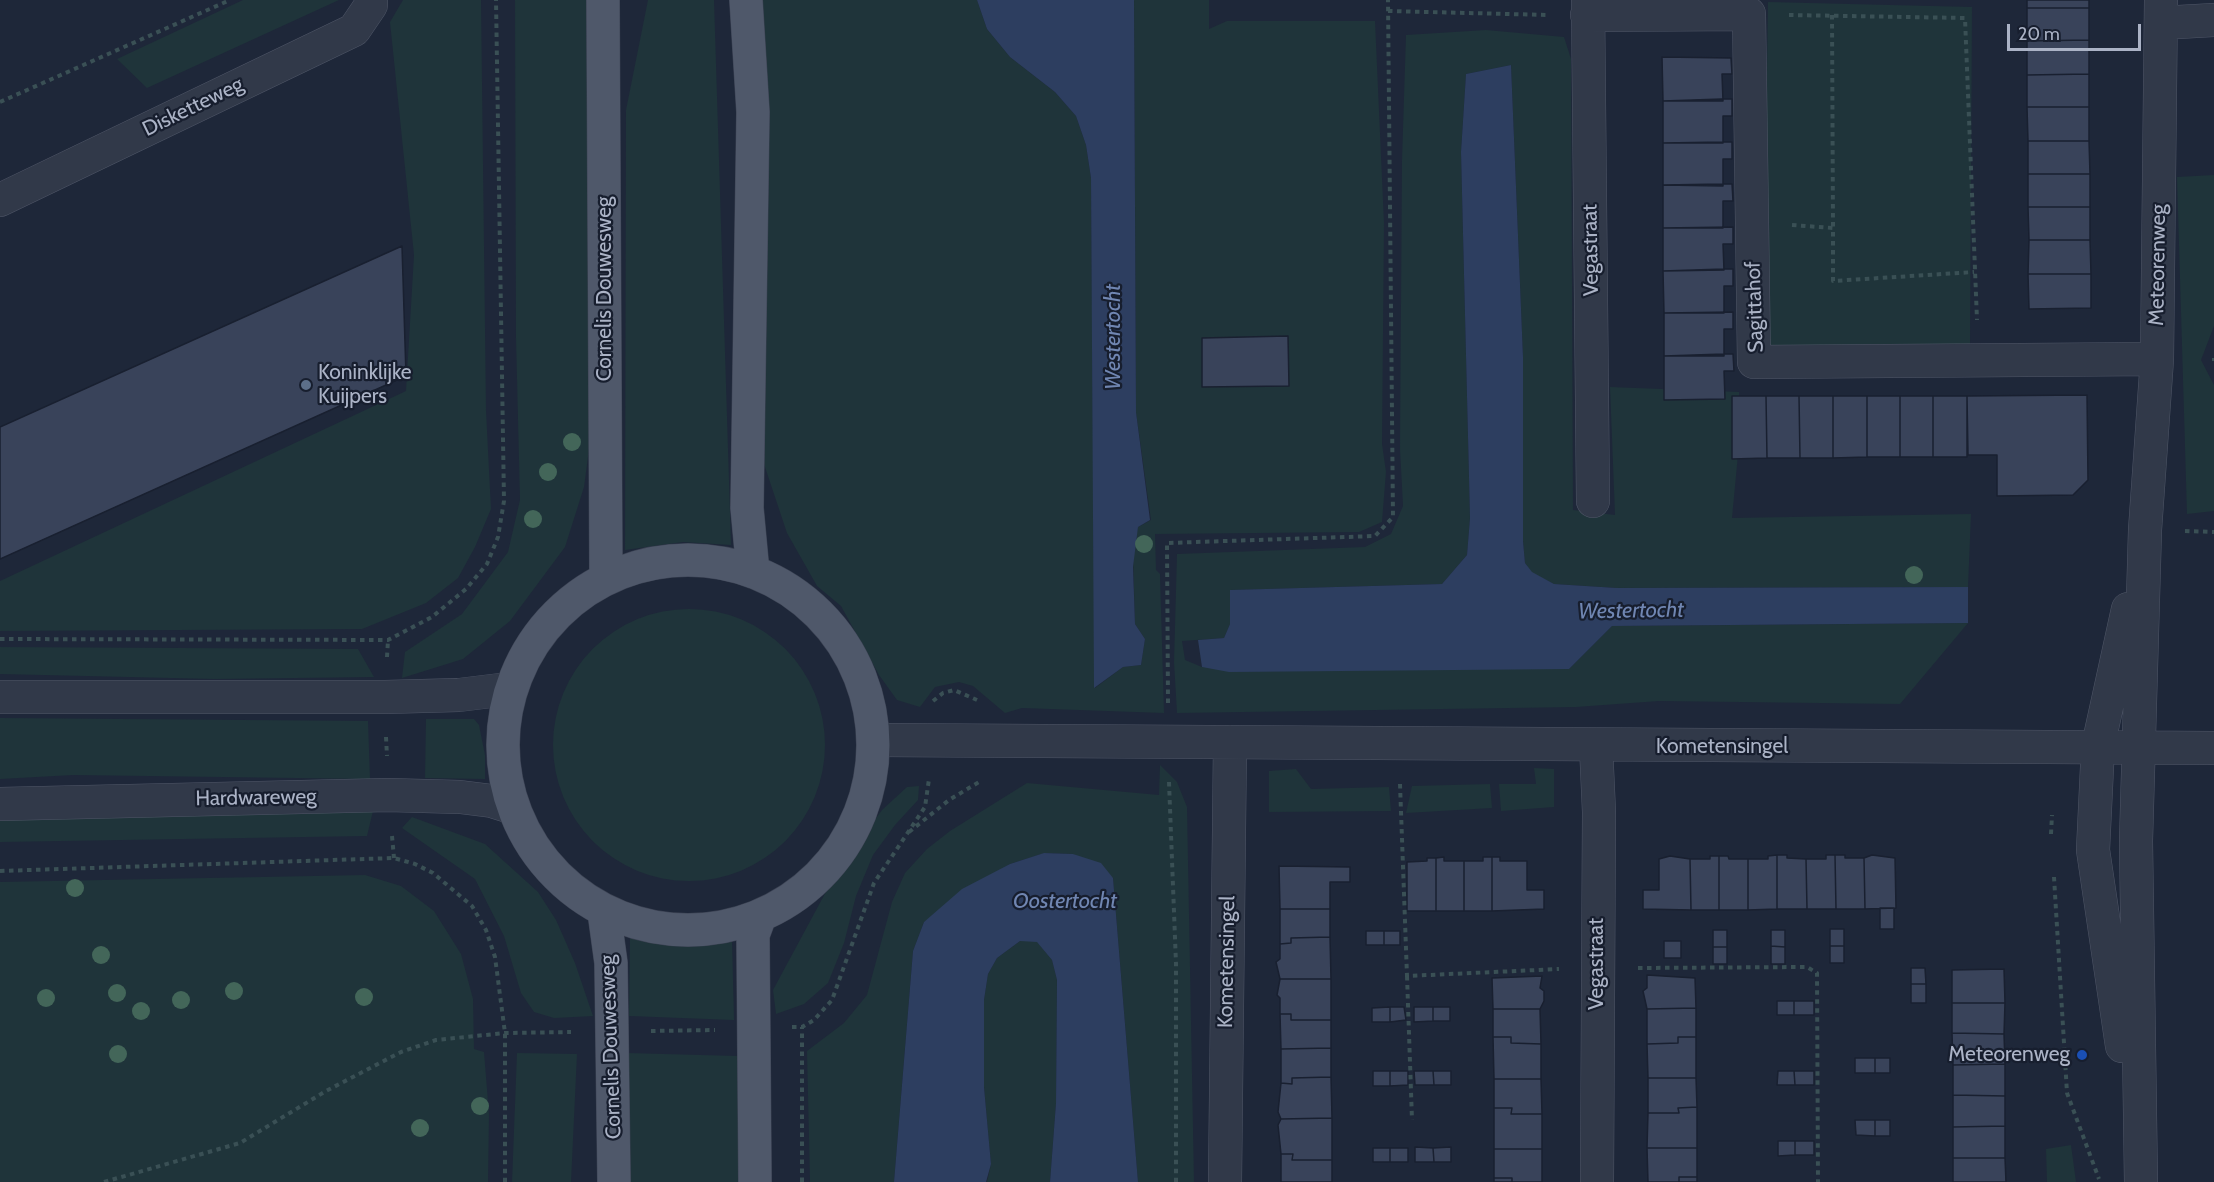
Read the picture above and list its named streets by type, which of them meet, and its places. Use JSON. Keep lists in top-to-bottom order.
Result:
{
  "streets": {
    "main road": ["Cornelis Douwesweg"],
    "street": [
      "Disketteweg",
      "Vegastraat",
      "Meteorenweg",
      "Sagittahof",
      "Kometensingel",
      "Hardwareweg"
    ]
  },
  "crossings": [
    ["Vegastraat", "Kometensingel"],
    ["Meteorenweg", "Sagittahof"],
    ["Meteorenweg", "Kometensingel"]
  ],
  "water": ["Westertocht", "Oostertocht"],
  "places": ["Koninklijke Kuijpers", "Meteorenweg"],
  "scale_bar": "20 m"
}
